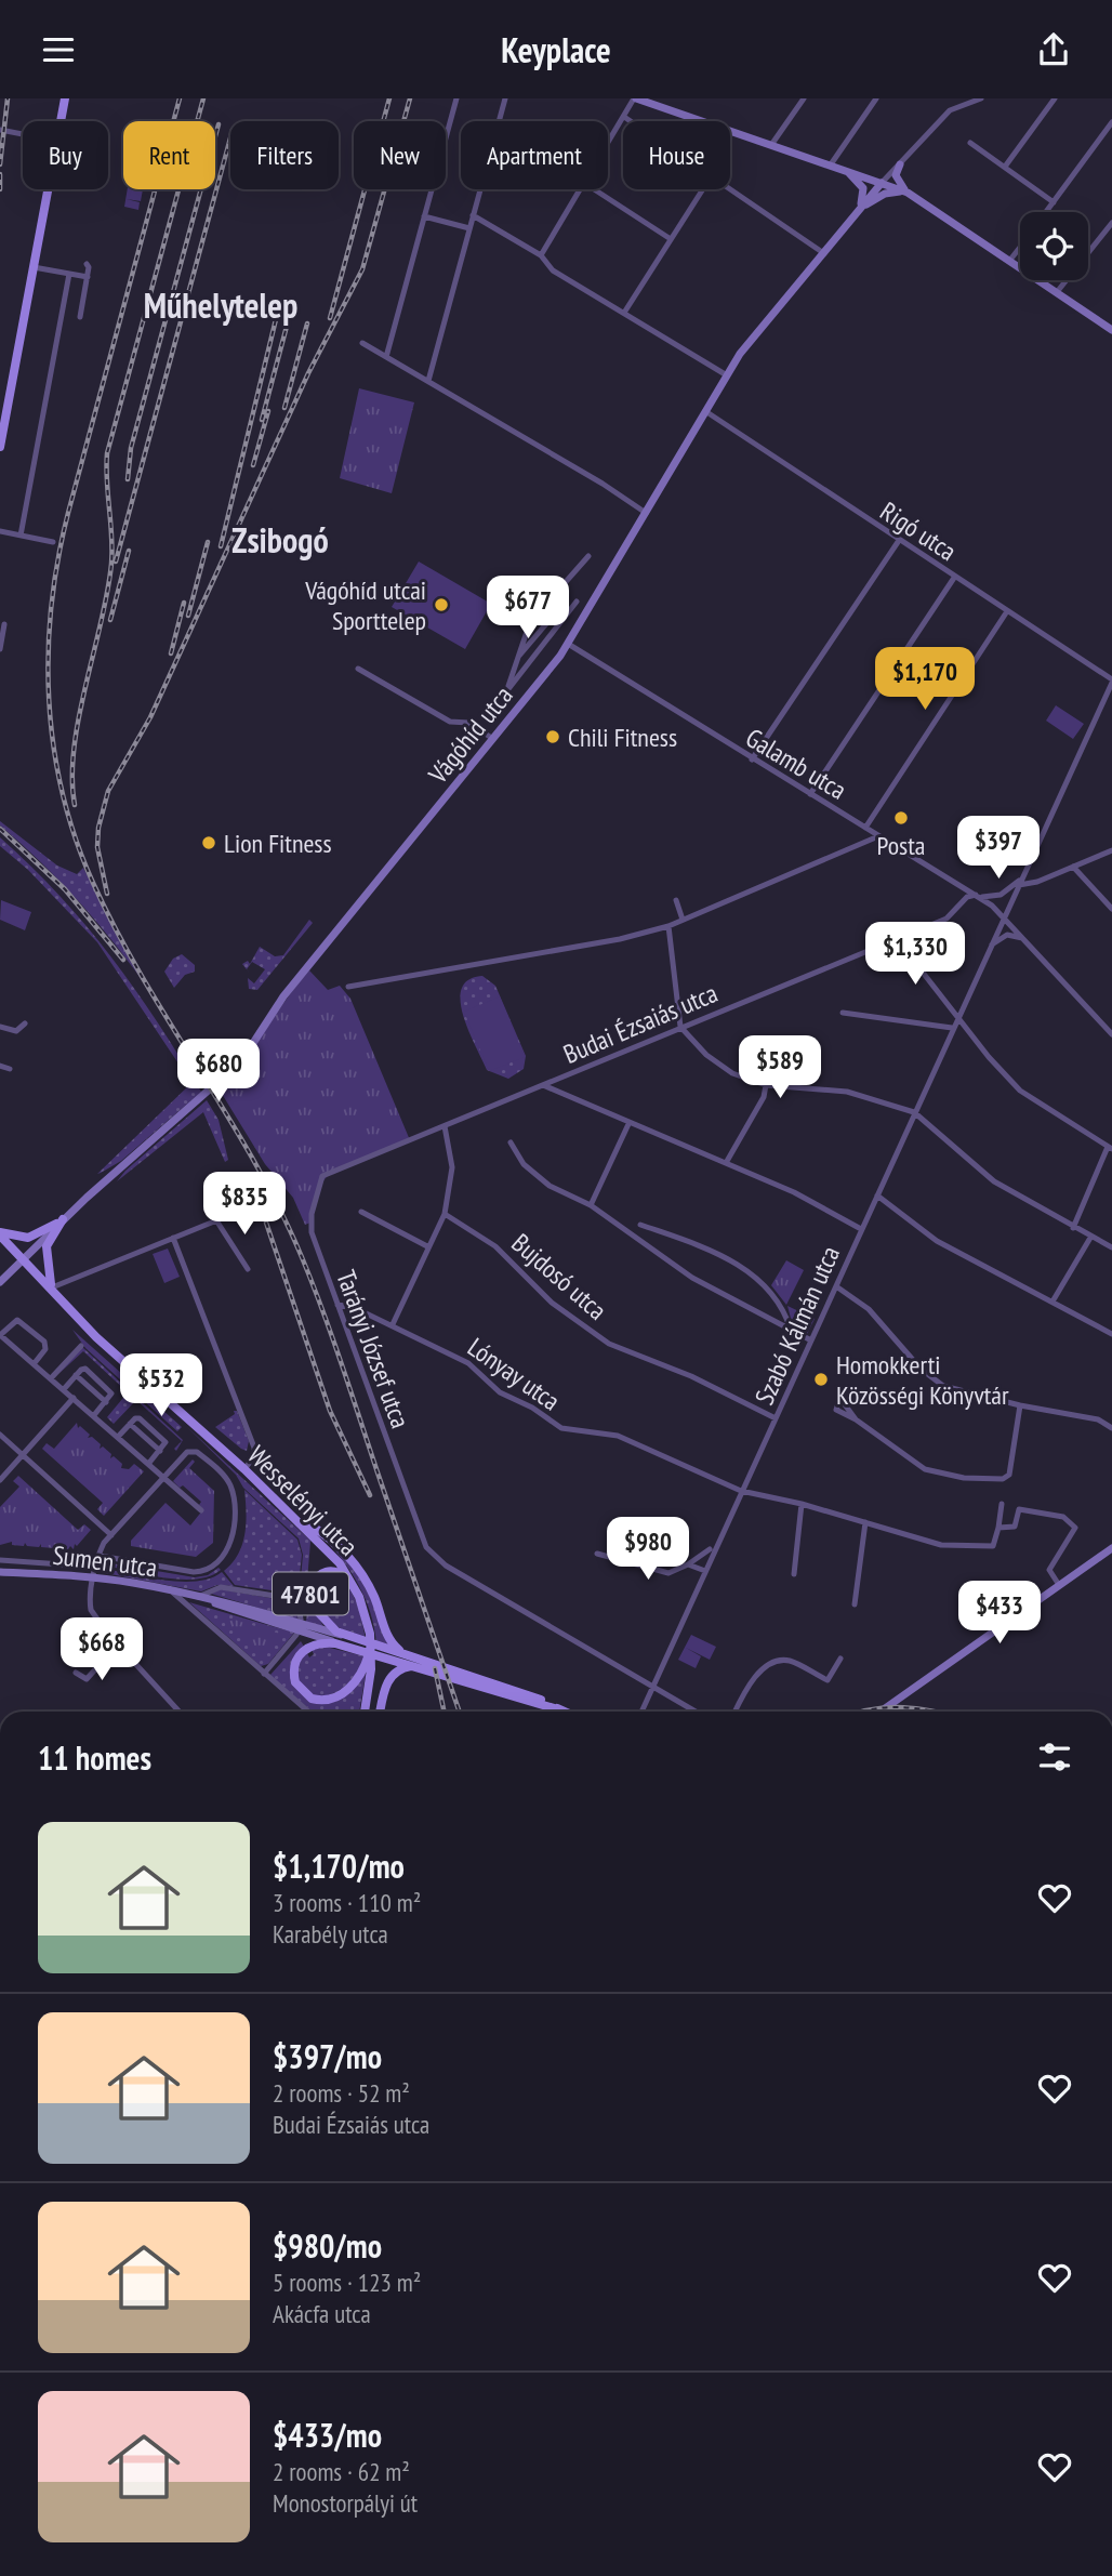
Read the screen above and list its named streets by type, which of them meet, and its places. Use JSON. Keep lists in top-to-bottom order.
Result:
{
  "streets": {
    "main road": [
      "Vágóhíd utca",
      "Wesselényi utca",
      "Sumen utca",
      "47801"
    ],
    "street": [
      "Rigó utca",
      "Galamb utca",
      "Budai Ézsaiás utca",
      "Bujdosó utca",
      "Szabó Kálmán utca",
      "Tarányi József utca",
      "Lónyay utca"
    ]
  },
  "crossings": [
    ["Rigó utca", "Vágóhíd utca"],
    ["Rigó utca", "Szabó Kálmán utca"],
    ["Vágóhíd utca", "Galamb utca"],
    ["Vágóhíd utca", "Wesselényi utca"],
    ["Galamb utca", "Budai Ézsaiás utca"],
    ["Galamb utca", "Szabó Kálmán utca"],
    ["Budai Ézsaiás utca", "Szabó Kálmán utca"],
    ["Budai Ézsaiás utca", "Tarányi József utca"],
    ["Bujdosó utca", "Szabó Kálmán utca"],
    ["Szabó Kálmán utca", "Tarányi József utca"],
    ["Szabó Kálmán utca", "Lónyay utca"],
    ["Tarányi József utca", "Lónyay utca"],
    ["Wesselényi utca", "47801"],
    ["Sumen utca", "47801"]
  ],
  "districts": ["Műhelytelep", "Zsibogó"],
  "places": [
    "Vágóhíd utcai Sporttelep",
    "Chili Fitness",
    "Posta",
    "Lion Fitness",
    "Homokkerti Közösségi Könyvtár"
  ],
  "page": {
    "header": "Keyplace",
    "chip": [
      "Buy",
      "Rent",
      "Filters",
      "New",
      "Apartment",
      "House"
    ],
    "price": [
      "$677",
      "$1,170",
      "$397",
      "$1,330",
      "$589",
      "$680",
      "$835",
      "$532",
      "$980",
      "$433",
      "$668"
    ],
    "heading": "11 homes",
    "list": [
      {
        "name": "$1,170/mo",
        "note": "3 rooms · 110 m² · Karabély utca"
      },
      {
        "name": "$397/mo",
        "note": "2 rooms · 52 m² · Budai Ézsaiás utca"
      },
      {
        "name": "$980/mo",
        "note": "5 rooms · 123 m² · Akácfa utca"
      },
      {
        "name": "$433/mo",
        "note": "2 rooms · 62 m² · Monostorpályi út"
      }
    ]
  }
}
